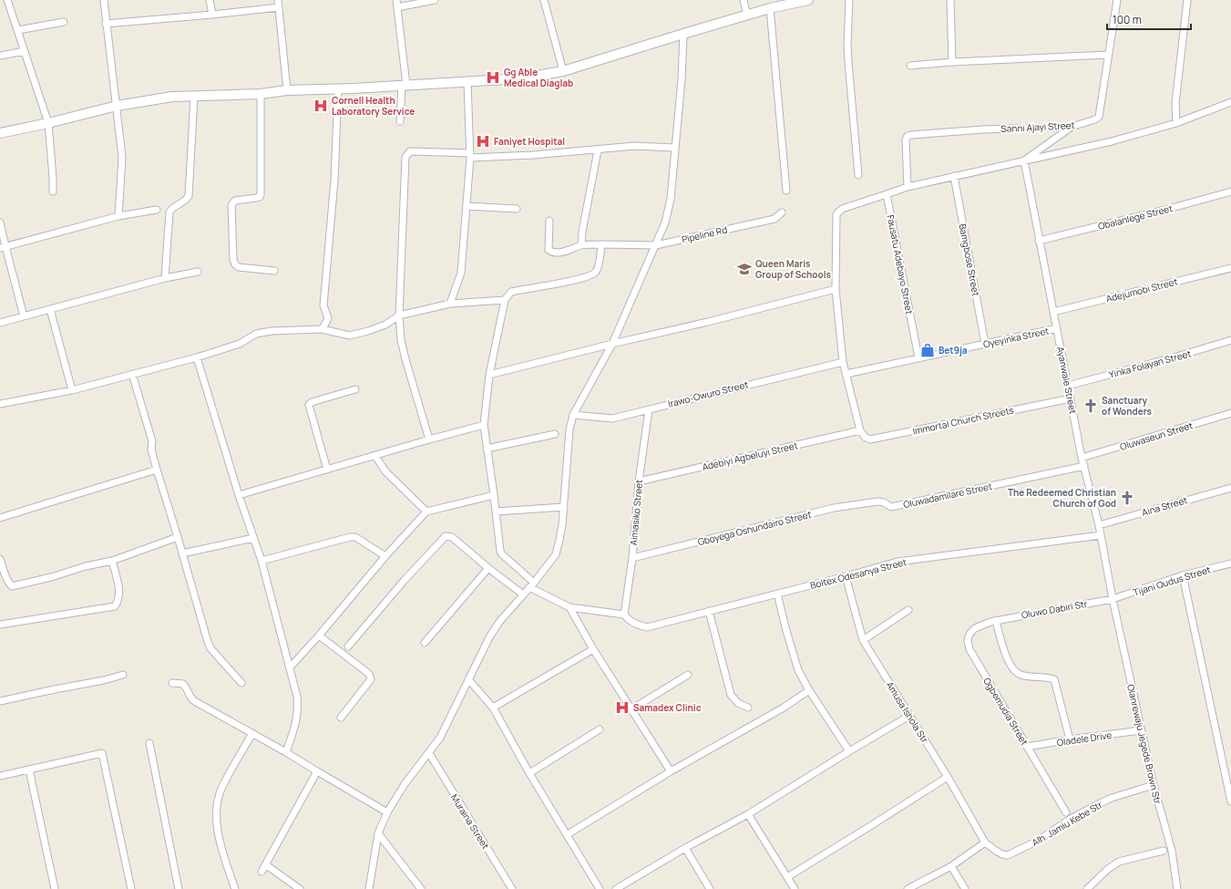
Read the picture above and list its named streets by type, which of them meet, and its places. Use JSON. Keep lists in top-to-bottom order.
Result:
{
  "streets": {
    "street": [
      "Sanni Ajayi Street",
      "Obalanlege Street",
      "Pipeline Rd",
      "Bamgbose Street",
      "Fausatu Adebayo Street",
      "Adejumobi Street",
      "Oyeyinka Street",
      "Yinka Folayan Street",
      "Ayanwale Street",
      "Irawo-Owuro Street",
      "Immortal Church Streets",
      "Oluwaseun Street",
      "Adebiyi Agbeluyi Street",
      "Oluwadamilare Street",
      "Aina Street",
      "Aimasiko Street",
      "Gboyega Oshundairo Street",
      "Boltex Odesanya Street",
      "Tijani Qudus Street",
      "Oluwo Dabiri Str",
      "Ogbemudia Street",
      "Amusa Ishola Str",
      "Oladele Drive",
      "Olanrewaju Jegede Brown Str",
      "Muraina Street",
      "Alh. Jamiu Kebe Str"
    ]
  },
  "crossings": [
    ["Obalanlege Street", "Ayanwale Street"],
    ["Bamgbose Street", "Oyeyinka Street"],
    ["Fausatu Adebayo Street", "Oyeyinka Street"],
    ["Adejumobi Street", "Ayanwale Street"],
    ["Oyeyinka Street", "Ayanwale Street"],
    ["Yinka Folayan Street", "Ayanwale Street"],
    ["Ayanwale Street", "Immortal Church Streets"],
    ["Ayanwale Street", "Oluwaseun Street"],
    ["Ayanwale Street", "Oluwadamilare Street"],
    ["Ayanwale Street", "Aina Street"],
    ["Ayanwale Street", "Boltex Odesanya Street"],
    ["Ayanwale Street", "Tijani Qudus Street"],
    ["Ayanwale Street", "Oluwo Dabiri Str"],
    ["Ayanwale Street", "Olanrewaju Jegede Brown Str"],
    ["Irawo-Owuro Street", "Aimasiko Street"],
    ["Immortal Church Streets", "Adebiyi Agbeluyi Street"],
    ["Adebiyi Agbeluyi Street", "Aimasiko Street"],
    ["Oluwadamilare Street", "Gboyega Oshundairo Street"],
    ["Aimasiko Street", "Gboyega Oshundairo Street"],
    ["Aimasiko Street", "Boltex Odesanya Street"],
    ["Boltex Odesanya Street", "Amusa Ishola Str"],
    ["Tijani Qudus Street", "Oluwo Dabiri Str"],
    ["Tijani Qudus Street", "Olanrewaju Jegede Brown Str"],
    ["Oluwo Dabiri Str", "Ogbemudia Street"],
    ["Oluwo Dabiri Str", "Olanrewaju Jegede Brown Str"],
    ["Ogbemudia Street", "Oladele Drive"],
    ["Amusa Ishola Str", "Alh. Jamiu Kebe Str"],
    ["Oladele Drive", "Olanrewaju Jegede Brown Str"],
    ["Olanrewaju Jegede Brown Str", "Alh. Jamiu Kebe Str"]
  ],
  "places": {
    "hospital": [
      "Gg Able Medical Diaglab",
      "Cornell Health Laboratory Service",
      "Faniyet Hospital",
      "Samadex Clinic"
    ],
    "school or university": ["Queen Maris Group of Schools"],
    "shop": ["Bet9ja"],
    "church": ["Sanctuary of Wonders", "The Redeemed Christian Church of God"]
  },
  "scale_bar": "100 m"
}
